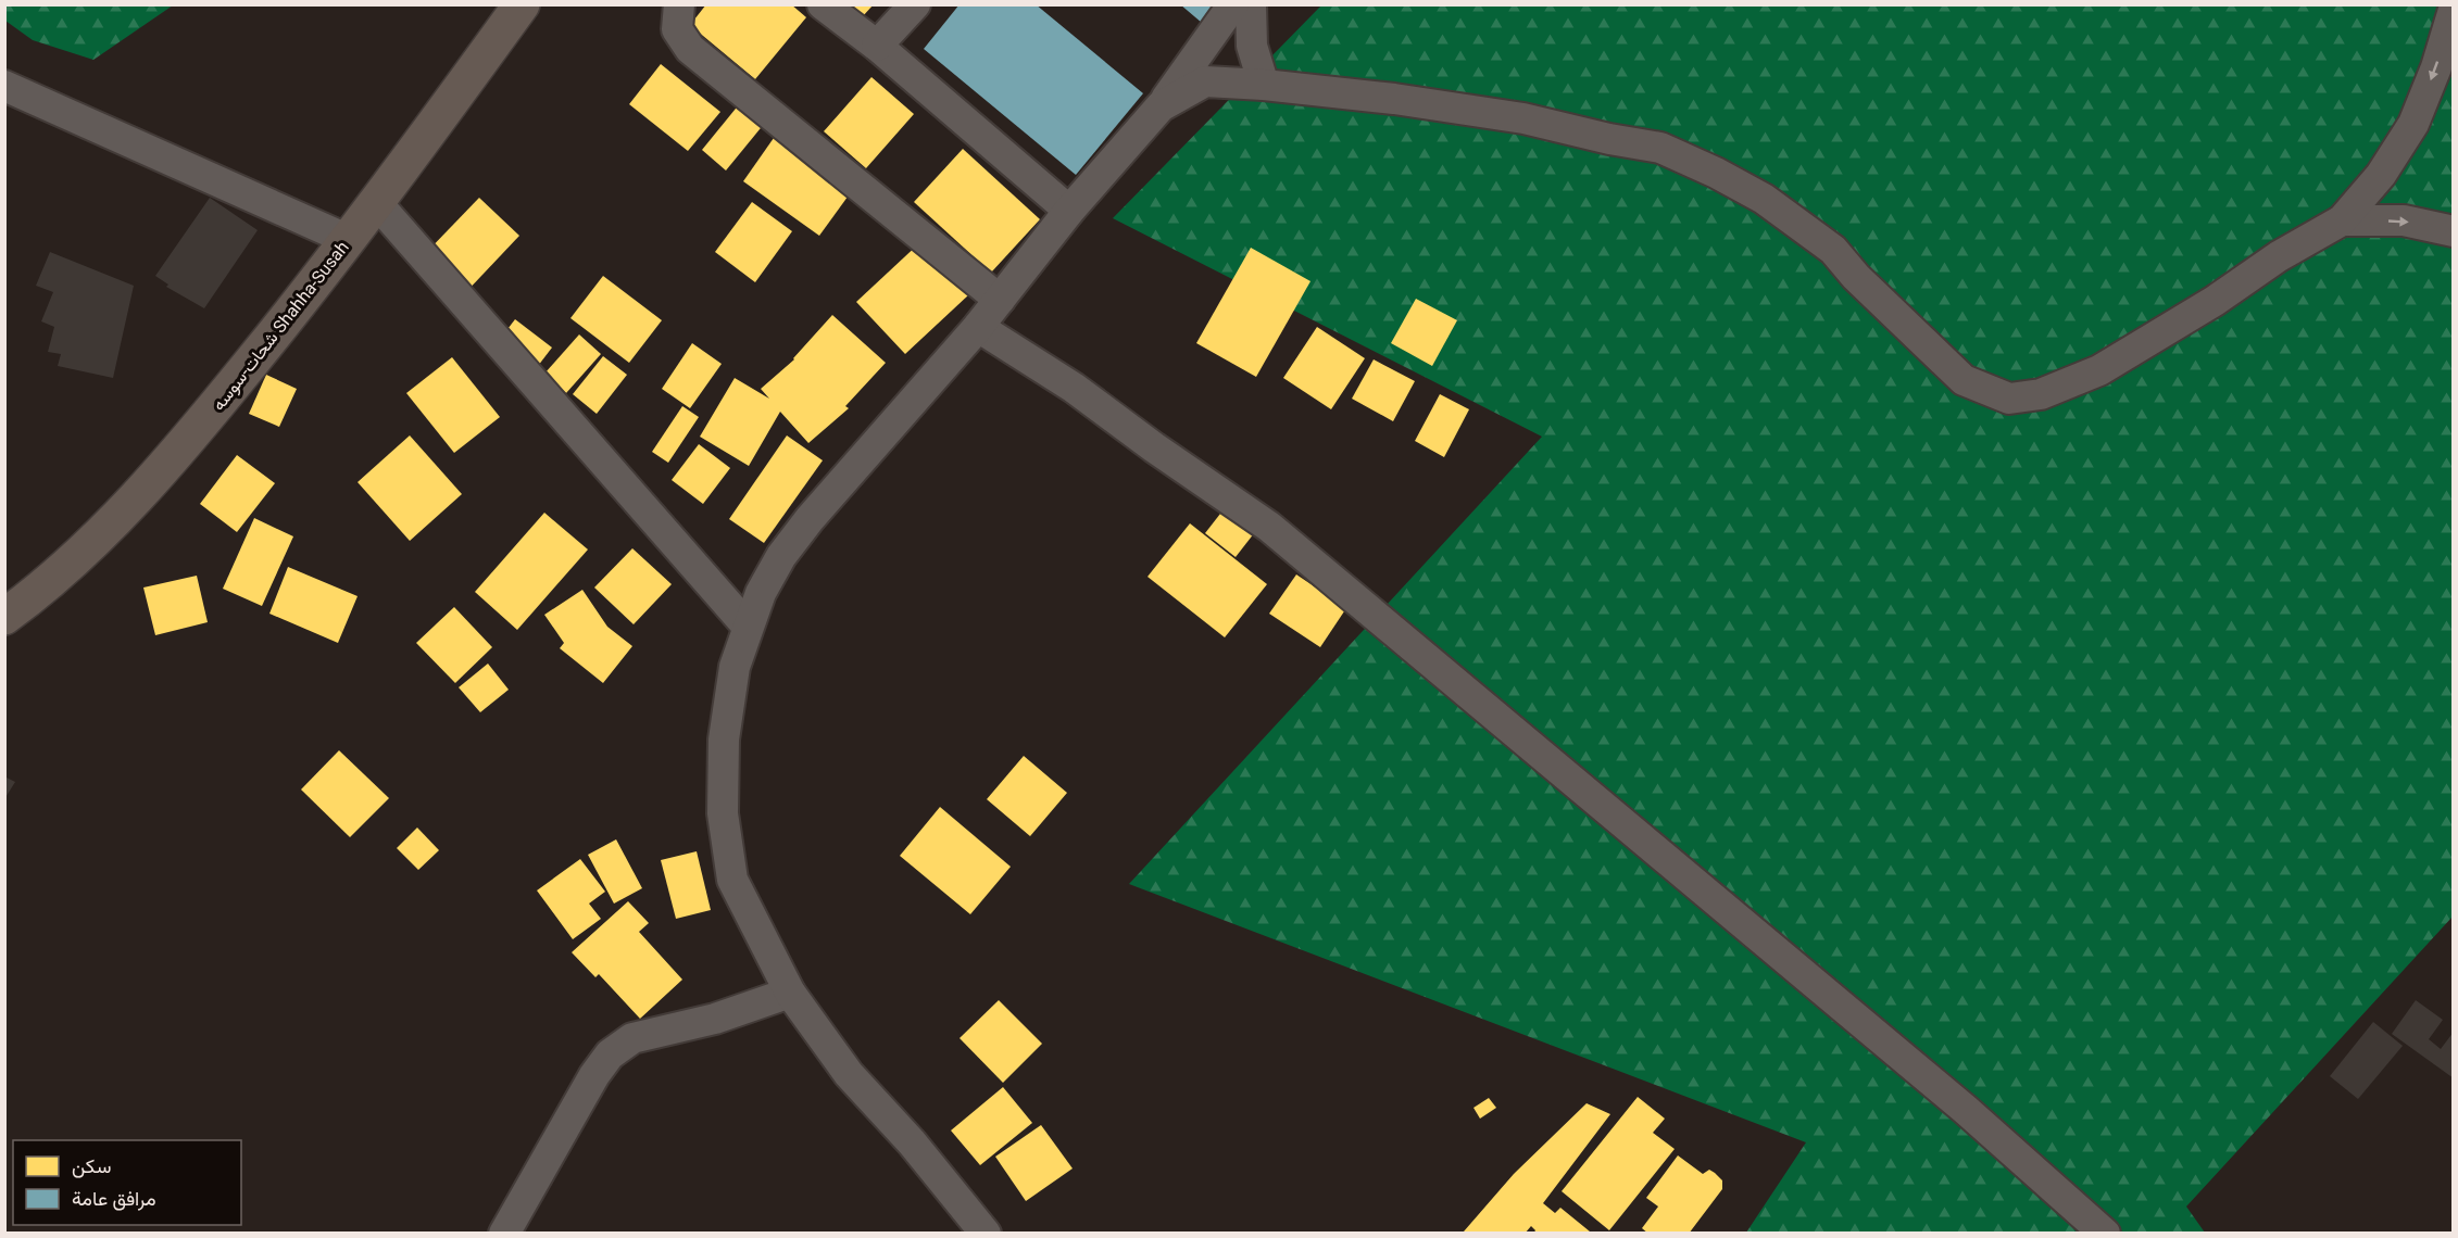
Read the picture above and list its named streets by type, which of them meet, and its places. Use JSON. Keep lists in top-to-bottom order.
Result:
{
  "streets": {
    "main road": ["شحات-سوسه Shahha-Susah"]
  },
  "legend": ["سكن", "مرافق عامة"]
}
